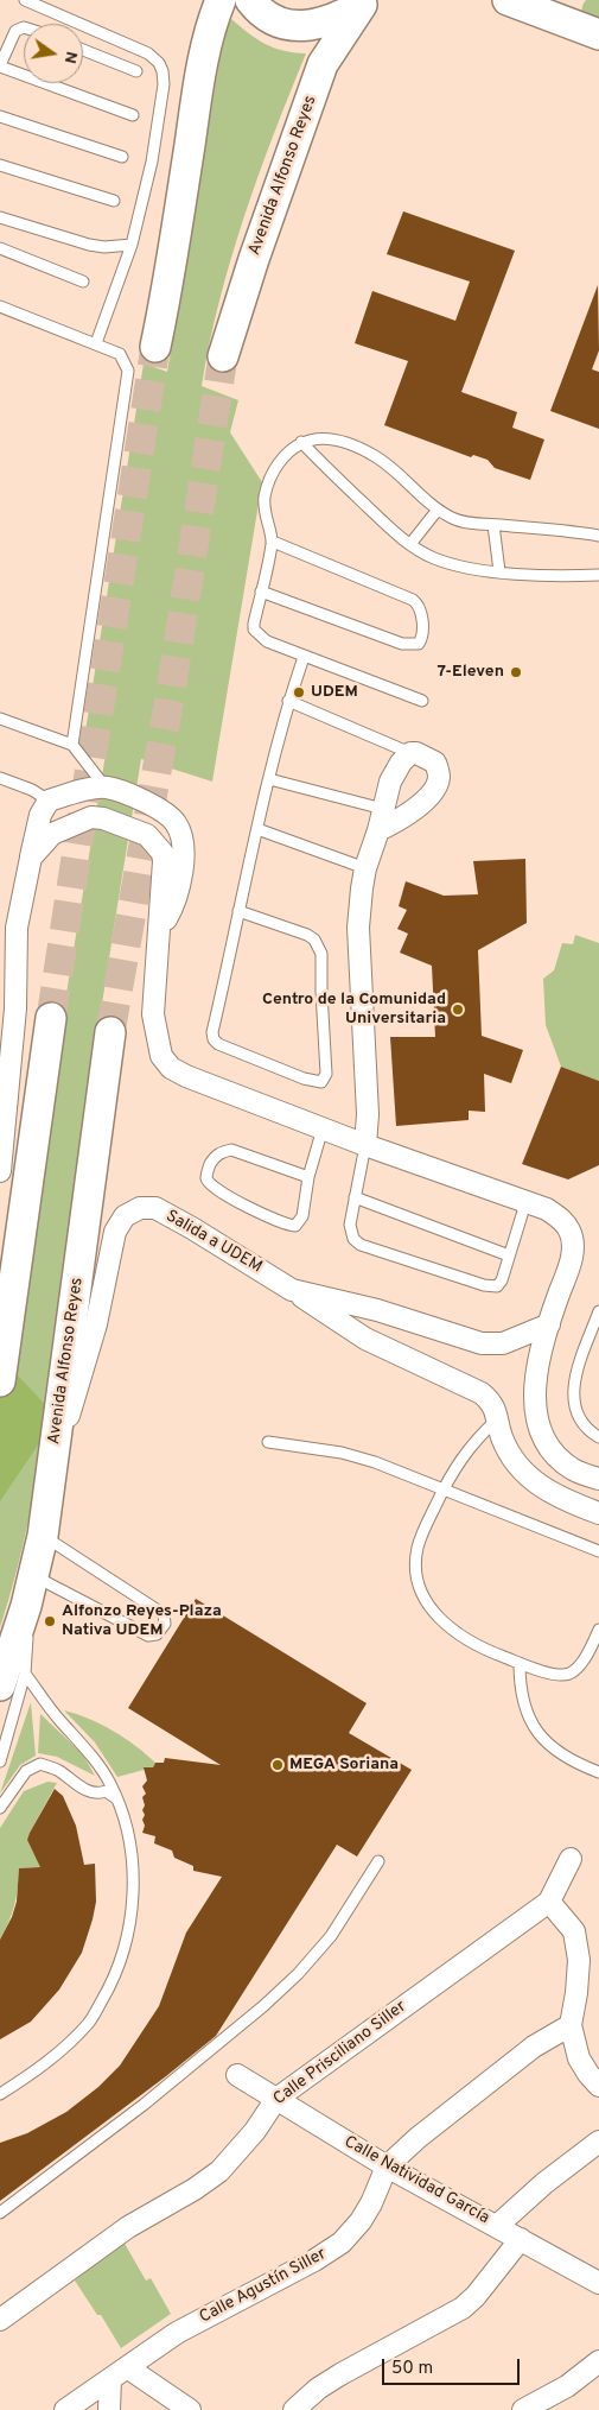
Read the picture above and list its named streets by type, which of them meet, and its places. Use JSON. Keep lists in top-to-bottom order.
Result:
{
  "streets": {
    "main road": ["Avenida Alfonso Reyes"],
    "street": [
      "Salida a UDEM",
      "Calle Prisciliano Siller",
      "Calle Natividad García",
      "Calle Agustín Siller"
    ]
  },
  "crossings": [
    ["Avenida Alfonso Reyes", "Salida a UDEM"],
    ["Calle Prisciliano Siller", "Calle Natividad García"],
    ["Calle Natividad García", "Calle Agustín Siller"]
  ],
  "places": [
    "7-Eleven",
    "UDEM",
    "Centro de la Comunidad Universitaria",
    "Alfonzo Reyes-Plaza Nativa UDEM",
    "MEGA Soriana"
  ],
  "scale_bar": "50 m",
  "north": "right"
}
